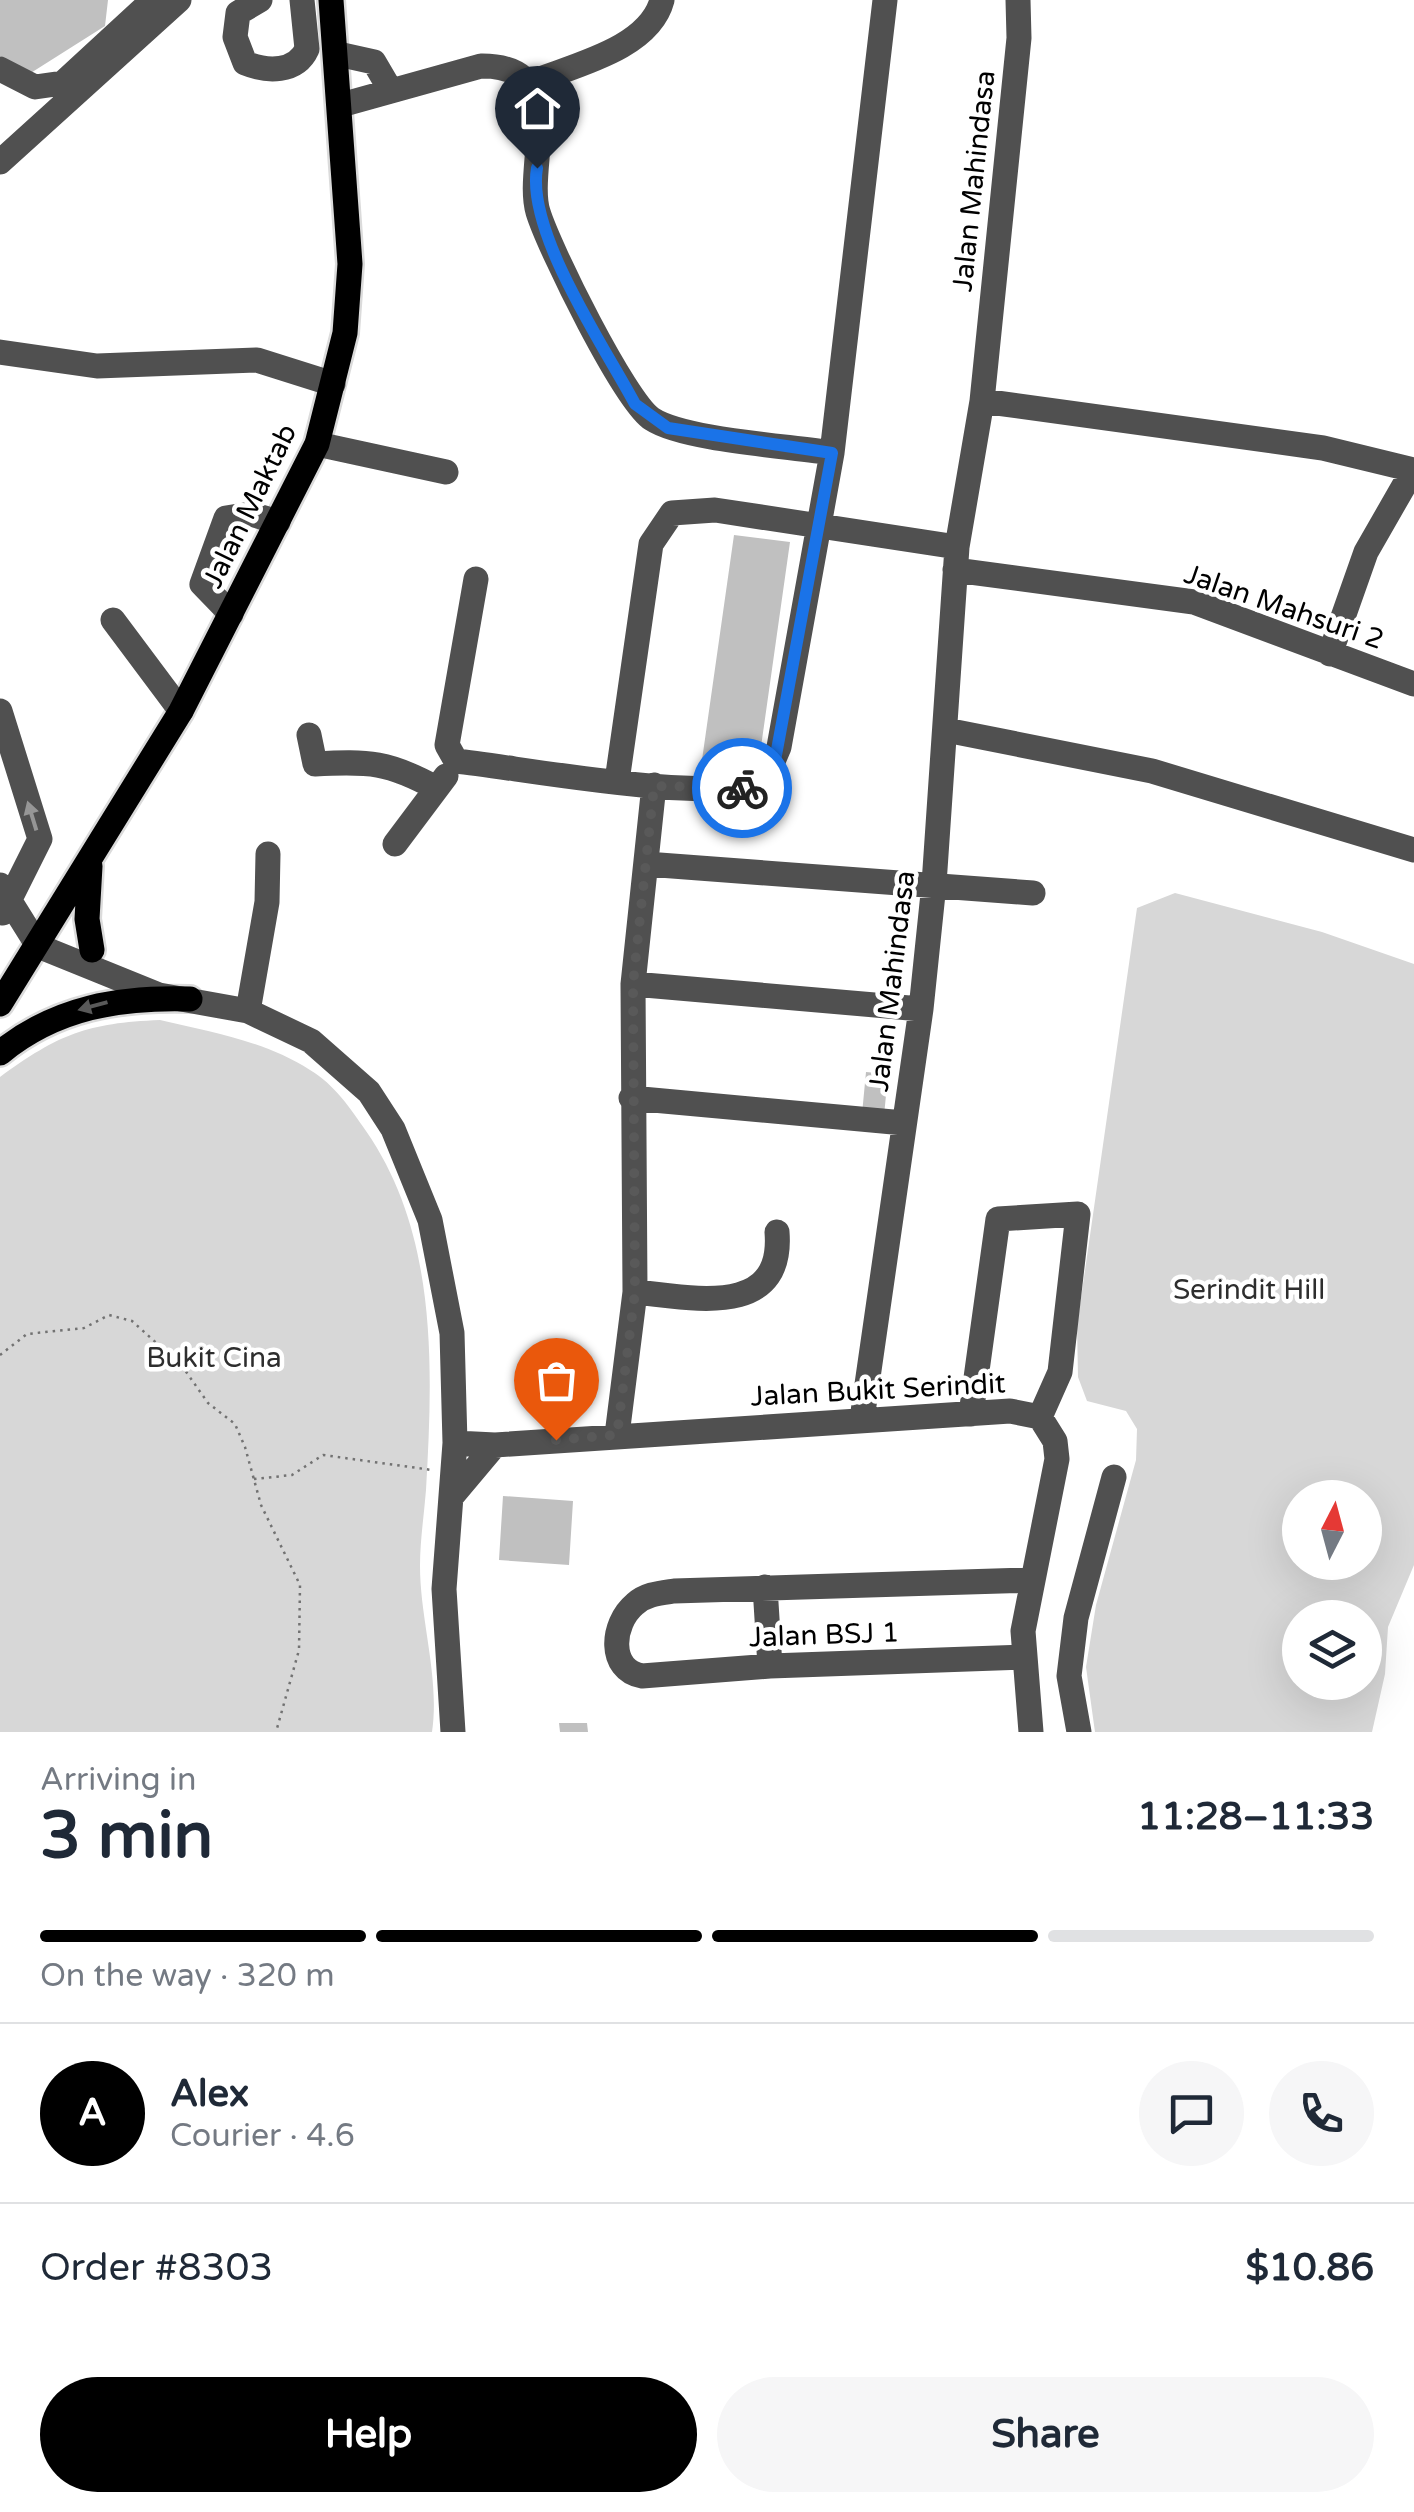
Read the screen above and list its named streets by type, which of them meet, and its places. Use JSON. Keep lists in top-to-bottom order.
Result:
{
  "streets": {
    "main road": ["Jalan Maktab"],
    "street": [
      "Jalan Mahindasa",
      "Jalan Mahsuri 2",
      "Jalan Bukit Serindit",
      "Jalan BSJ 1"
    ]
  },
  "crossings": [
    ["Jalan Mahindasa", "Jalan Mahsuri 2"],
    ["Jalan Mahindasa", "Jalan Bukit Serindit"],
    ["Jalan Bukit Serindit", "Jalan BSJ 1"]
  ],
  "parks": ["Serindit Hill", "Bukit Cina"],
  "north": "top",
  "page": {
    "heading": ["3 min", "Arriving in", "11:28–11:33"],
    "panel": [
      "Alex",
      "Courier · 4.6",
      "Order #8303",
      "$10.86"
    ],
    "bar": "On the way · 320 m",
    "round": "A",
    "buttons": ["Help", "Share"]
  }
}
